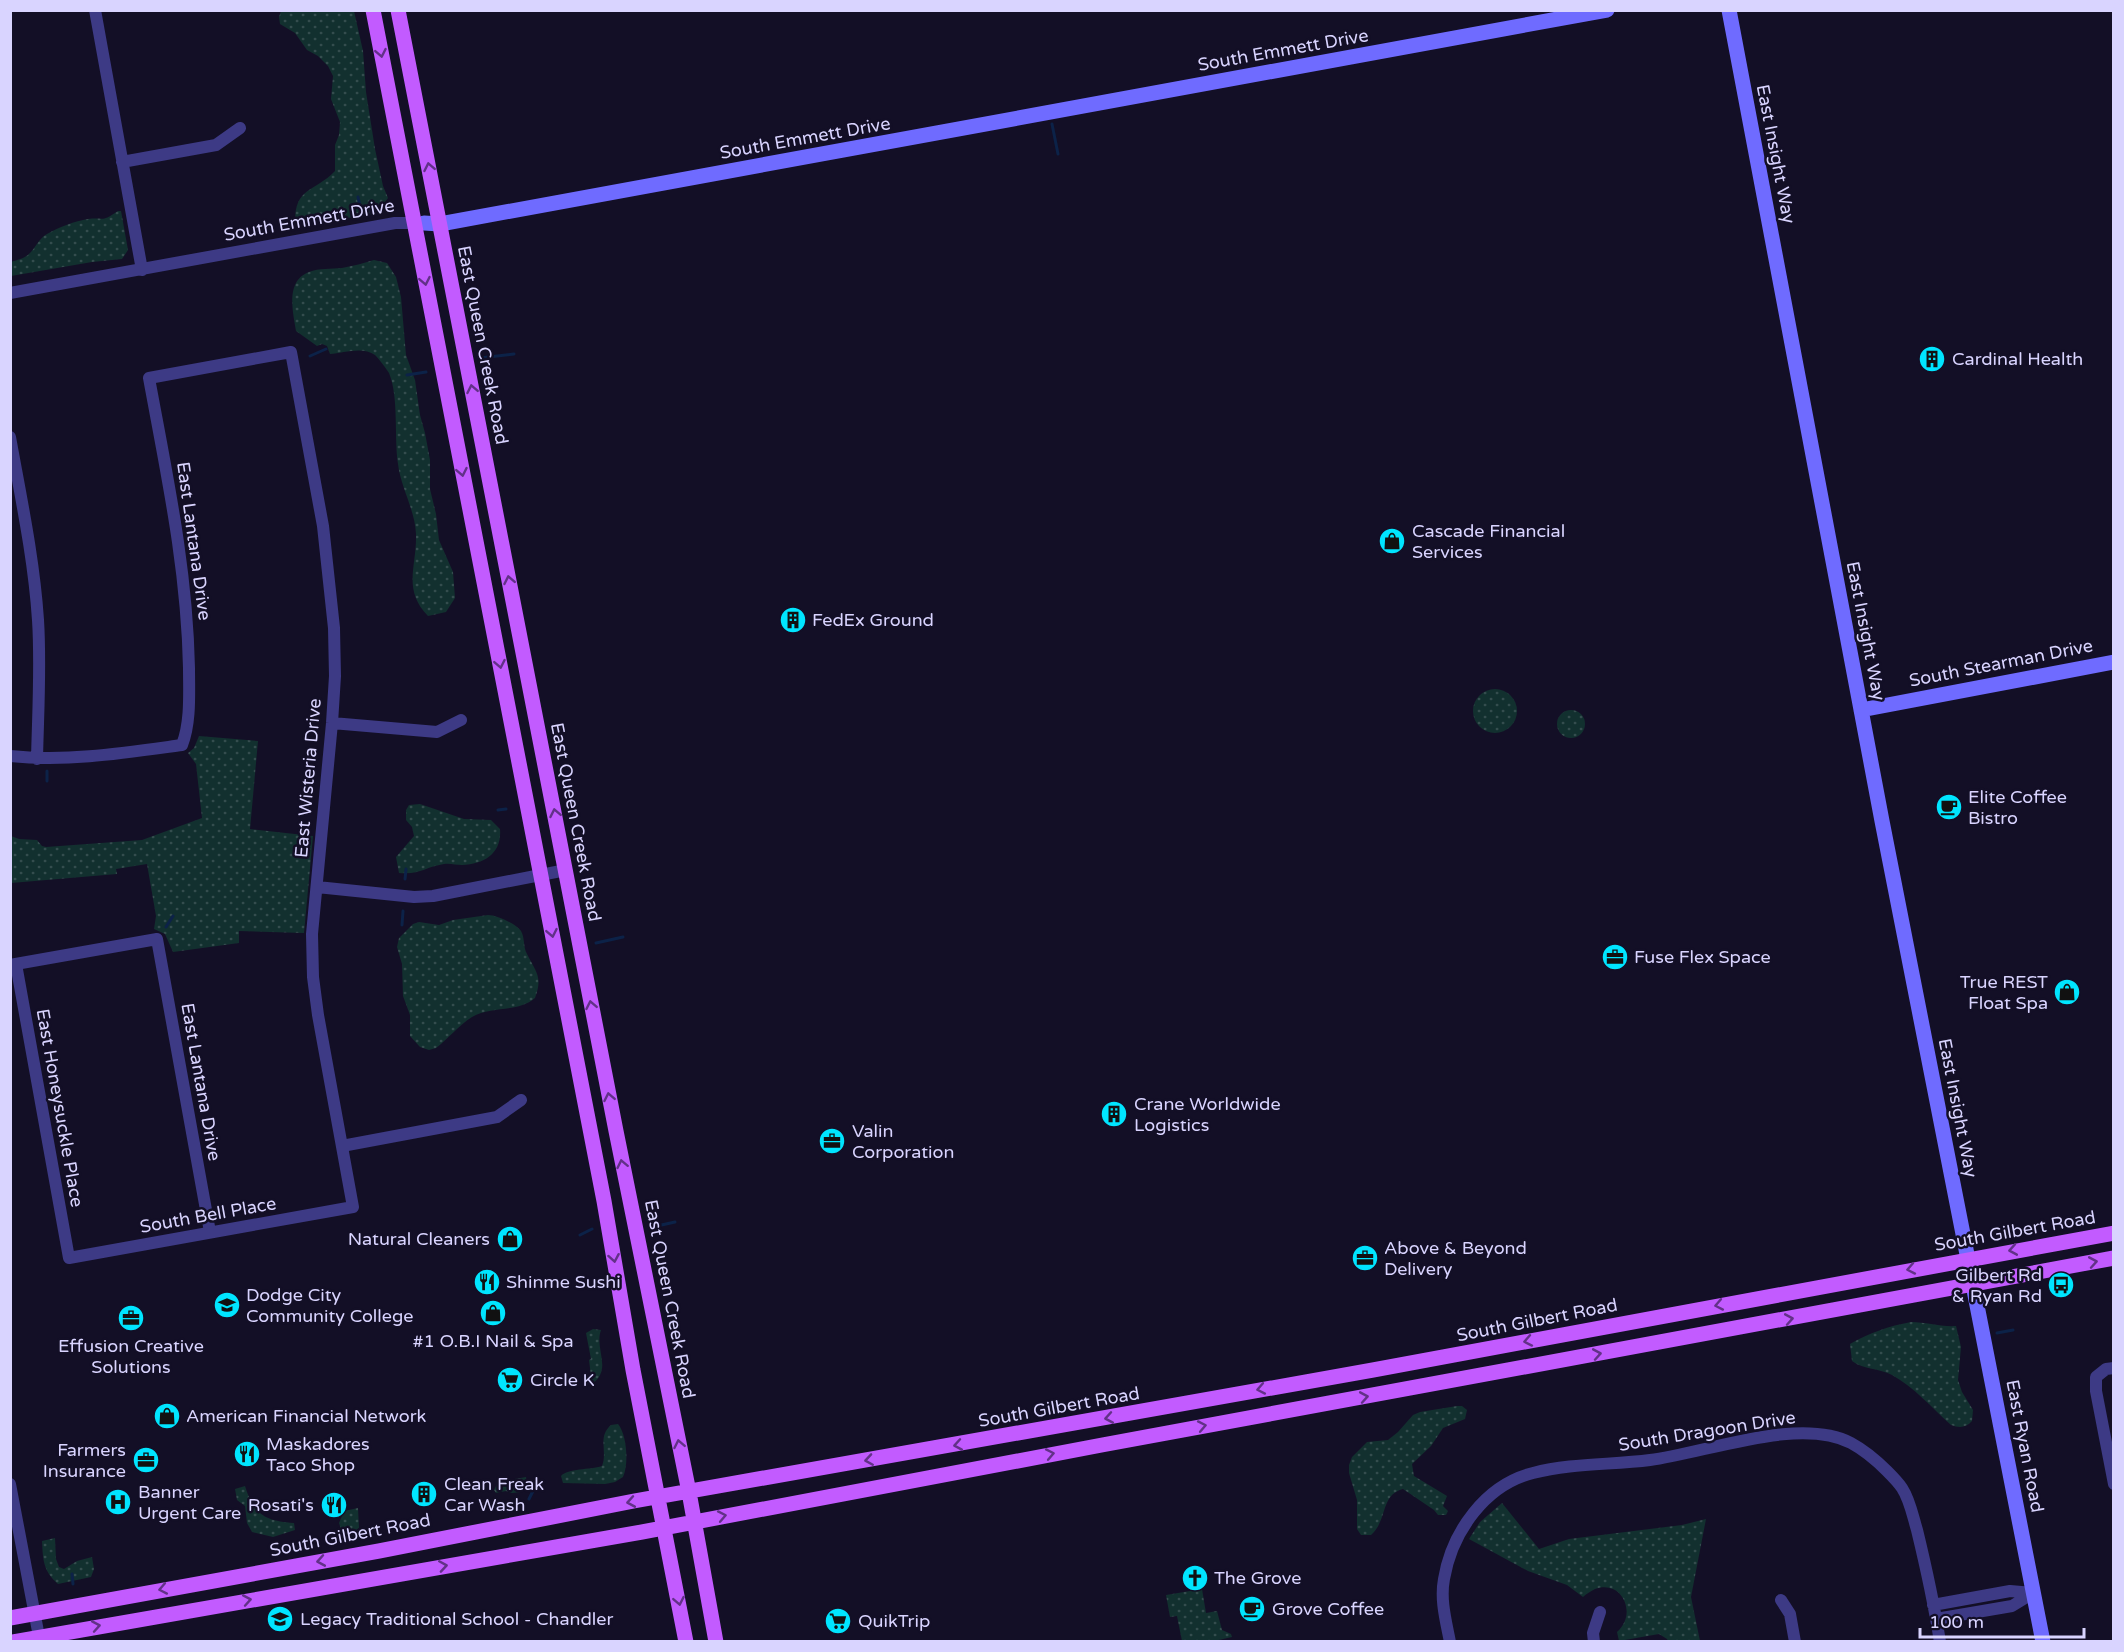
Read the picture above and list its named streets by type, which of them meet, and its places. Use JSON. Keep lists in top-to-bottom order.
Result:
{
  "streets": {
    "main road": ["East Queen Creek Road", "South Gilbert Road"],
    "street": [
      "South Emmett Drive",
      "East Insight Way",
      "East Lantana Drive",
      "South Stearman Drive",
      "East Wisteria Drive",
      "East Honeysuckle Place",
      "South Bell Place",
      "South Dragoon Drive",
      "East Ryan Road"
    ]
  },
  "crossings": [
    ["South Emmett Drive", "East Queen Creek Road"],
    ["East Insight Way", "South Stearman Drive"],
    ["East Insight Way", "South Gilbert Road"],
    ["East Insight Way", "East Ryan Road"],
    ["East Queen Creek Road", "South Gilbert Road"],
    ["East Lantana Drive", "East Wisteria Drive"],
    ["East Lantana Drive", "East Honeysuckle Place"],
    ["East Lantana Drive", "South Bell Place"],
    ["East Wisteria Drive", "South Bell Place"],
    ["East Honeysuckle Place", "South Bell Place"],
    ["South Gilbert Road", "East Ryan Road"]
  ],
  "places": {
    "building": [
      "Cardinal Health",
      "FedEx Ground",
      "Crane Worldwide Logistics",
      "Clean Freak Car Wash"
    ],
    "shop": [
      "Cascade Financial Services",
      "True REST Float Spa",
      "Natural Cleaners",
      "#1 O.B.I Nail & Spa",
      "American Financial Network"
    ],
    "cafe": ["Elite Coffee Bistro", "Grove Coffee"],
    "office": [
      "Fuse Flex Space",
      "Valin Corporation",
      "Above & Beyond Delivery",
      "Effusion Creative Solutions",
      "Farmers Insurance"
    ],
    "restaurant": ["Shinme Sushi", "Maskadores Taco Shop", "Rosati's"],
    "bus stop": ["Gilbert Rd & Ryan Rd"],
    "school or university": ["Dodge City Community College", "Legacy Traditional School - Chandler"],
    "supermarket": ["Circle K", "QuikTrip"],
    "hospital": ["Banner Urgent Care"],
    "church": ["The Grove"]
  },
  "scale_bar": "100 m"
}
